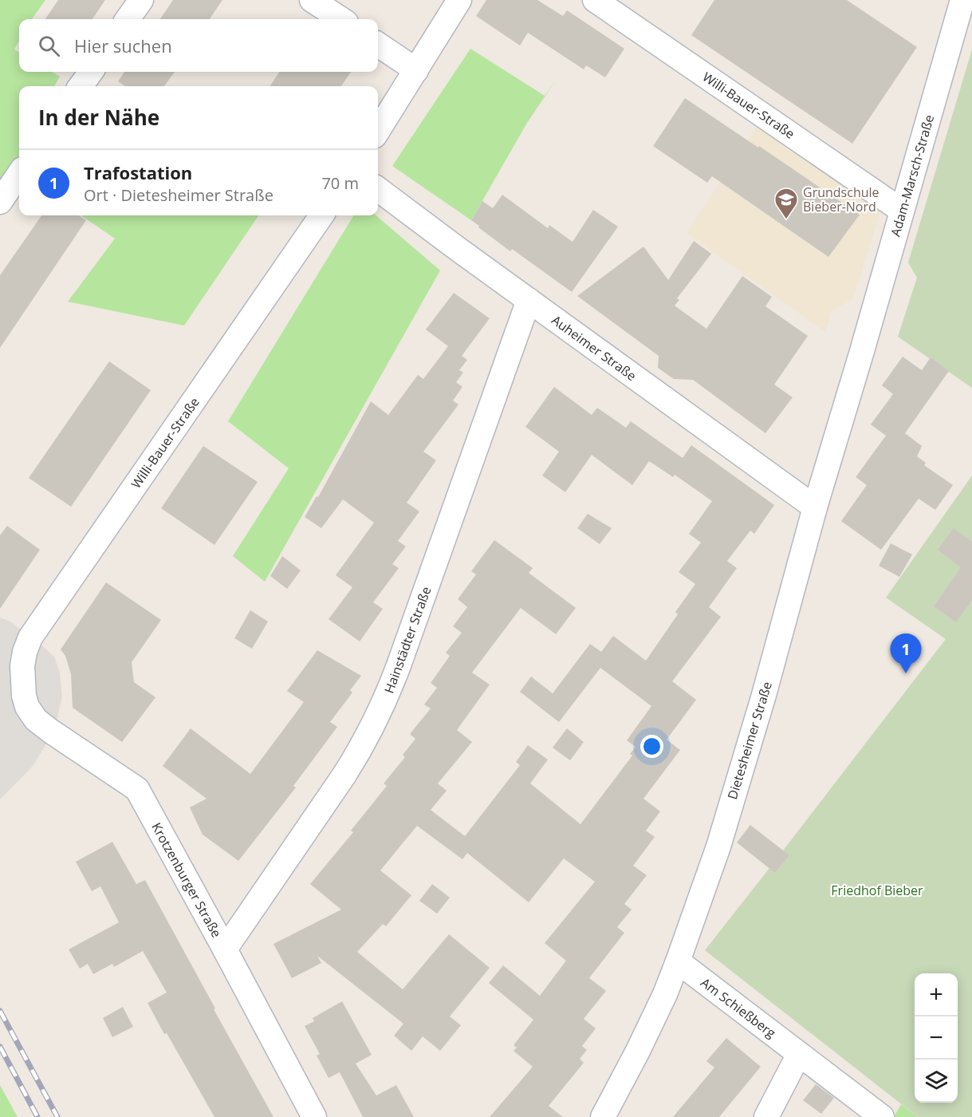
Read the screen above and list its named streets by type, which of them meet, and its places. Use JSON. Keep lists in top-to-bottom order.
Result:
{
  "streets": {
    "street": [
      "Willi-Bauer-Straße",
      "Adam-Marsch-Straße",
      "Auheimer Straße",
      "Hainstädter Straße",
      "Dietesheimer Straße",
      "Krotzenburger Straße",
      "Am Schießberg"
    ]
  },
  "crossings": [
    ["Willi-Bauer-Straße", "Adam-Marsch-Straße"],
    ["Willi-Bauer-Straße", "Krotzenburger Straße"],
    ["Adam-Marsch-Straße", "Dietesheimer Straße"],
    ["Auheimer Straße", "Hainstädter Straße"],
    ["Auheimer Straße", "Dietesheimer Straße"],
    ["Hainstädter Straße", "Krotzenburger Straße"],
    ["Dietesheimer Straße", "Am Schießberg"]
  ],
  "parks": ["Friedhof Bieber"],
  "places": {
    "school or university": ["Grundschule Bieber-Nord"]
  },
  "page": {
    "search": "Hier suchen",
    "heading": "In der Nähe",
    "list": [
      {
        "mark": "1",
        "name": "Trafostation",
        "note": "Ort · Dietesheimer Straße",
        "value": "70 m"
      }
    ],
    "pins": "1",
    "map_buttons": ["+", "−"]
  }
}
